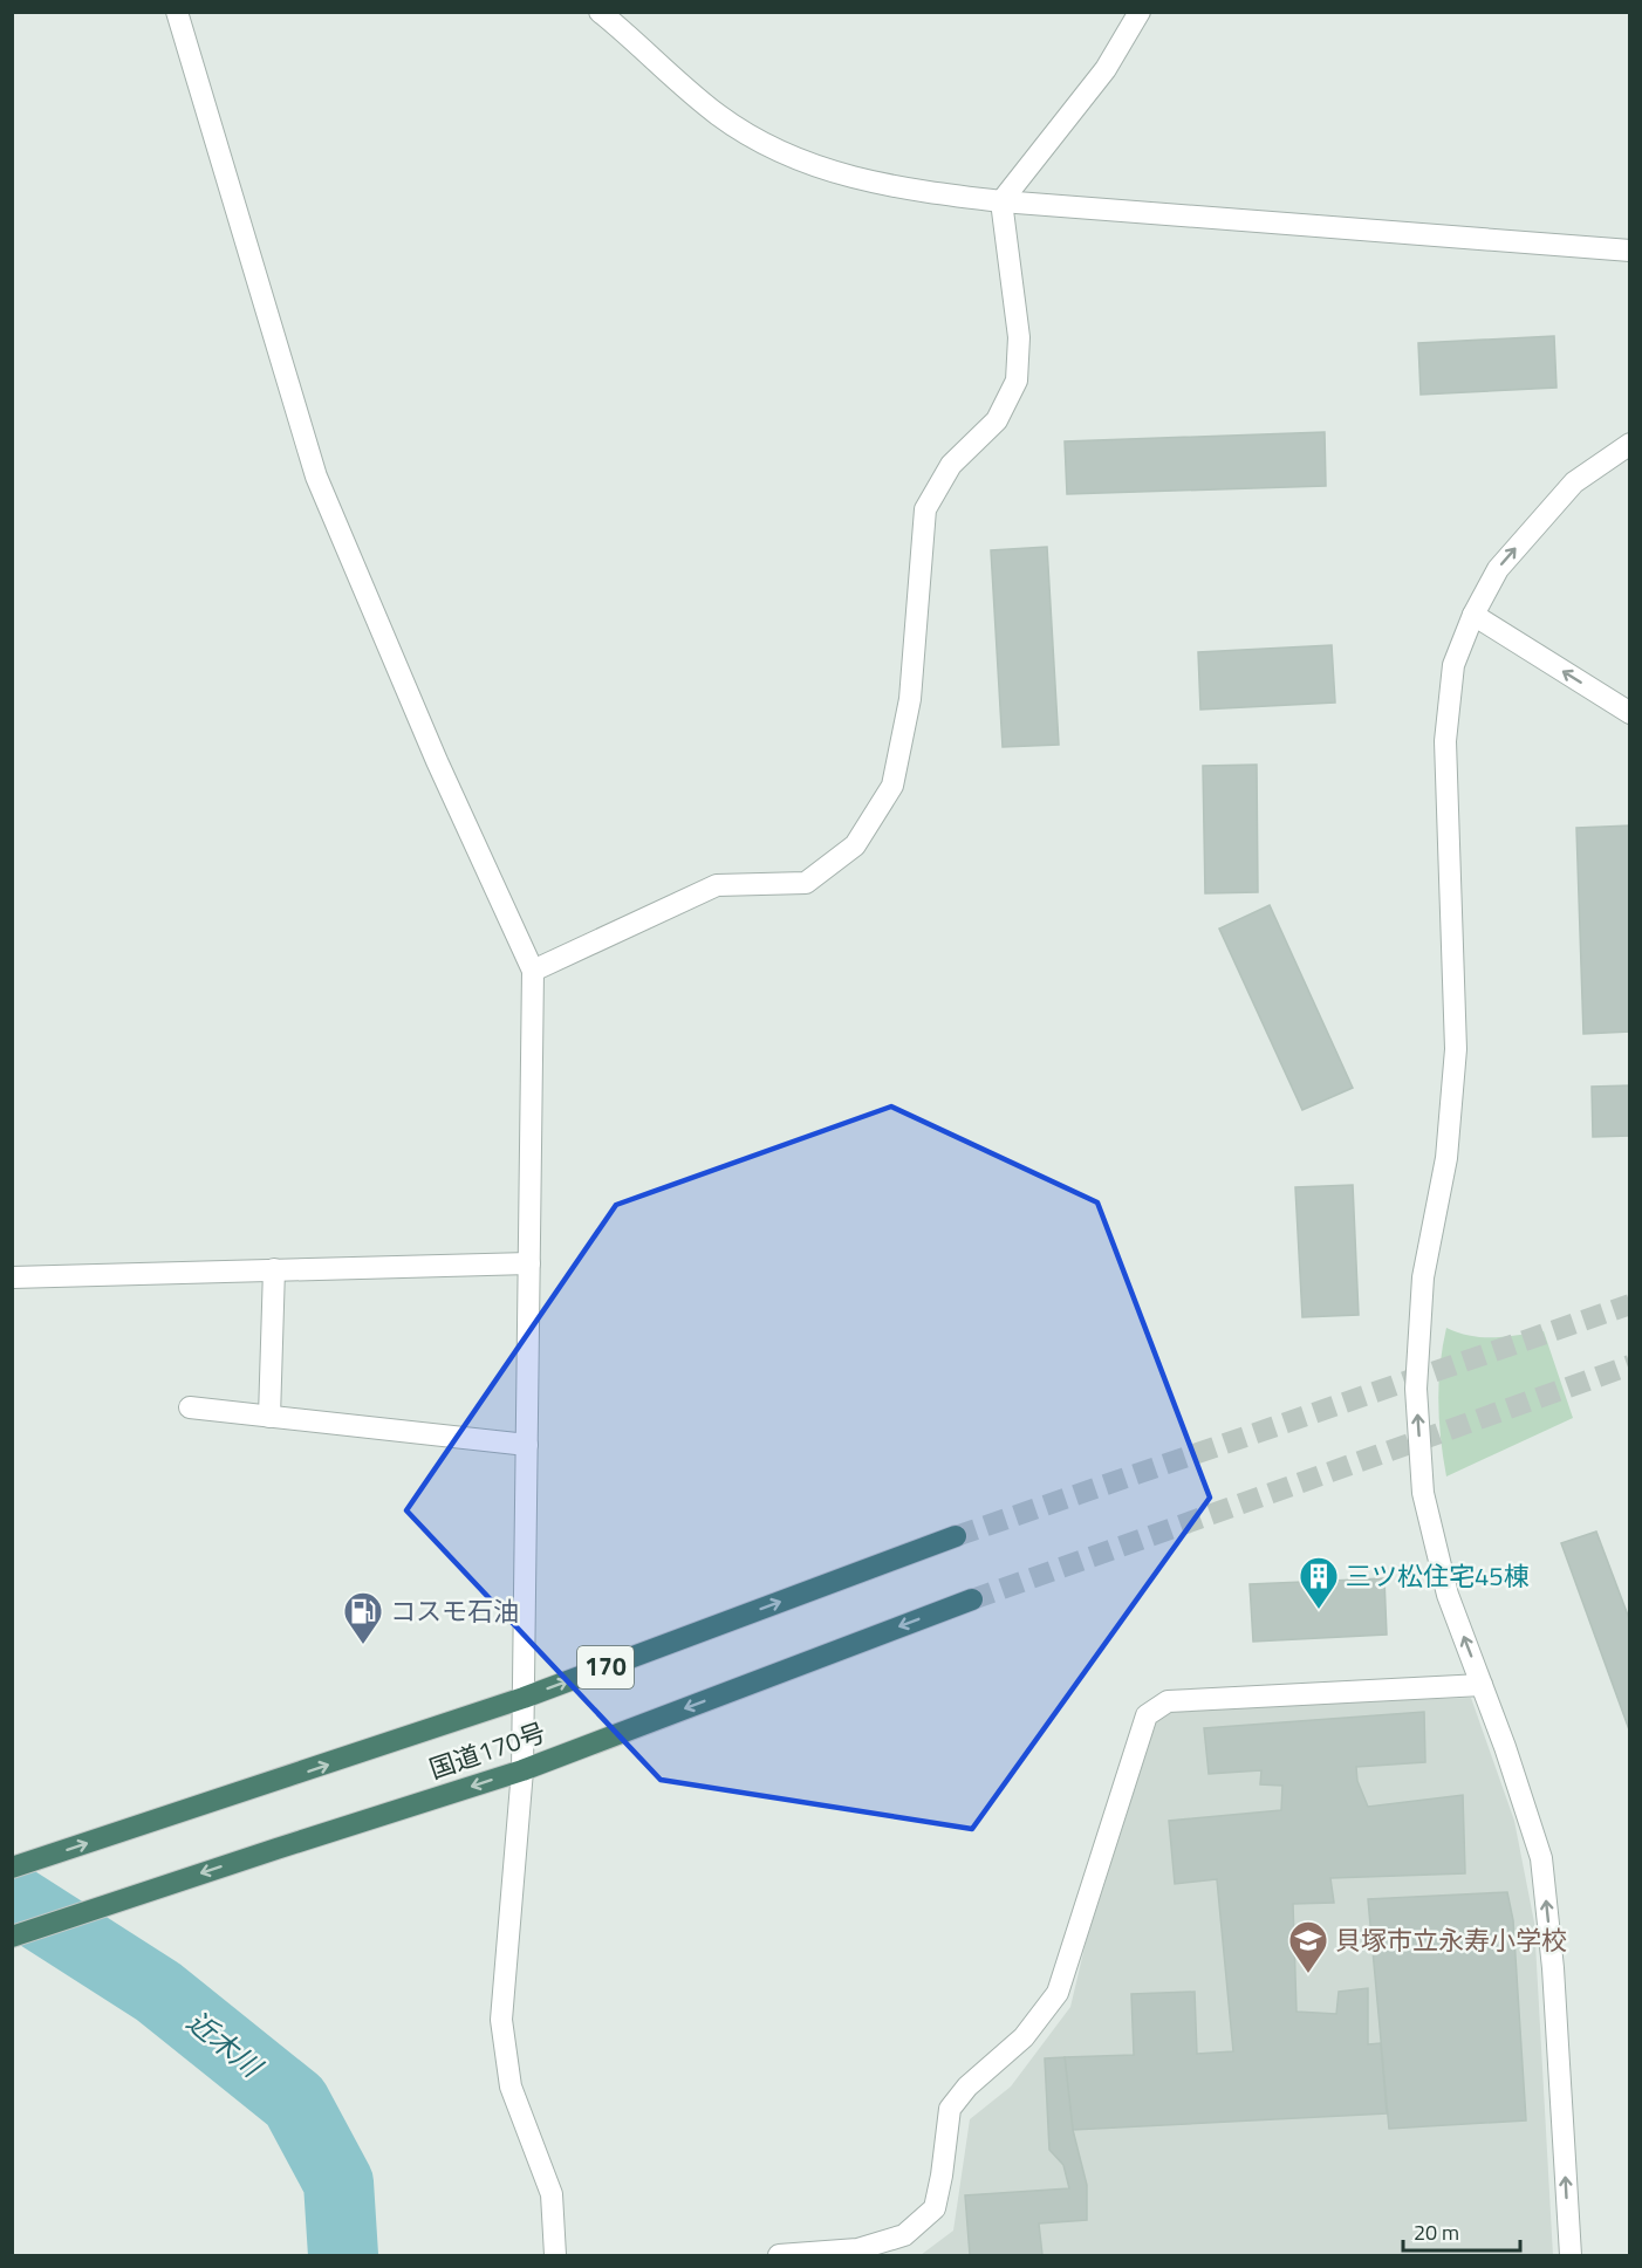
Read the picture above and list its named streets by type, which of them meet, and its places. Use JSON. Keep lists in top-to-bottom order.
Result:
{
  "streets": {
    "highway": ["170", "国道170号"]
  },
  "water": ["近木川"],
  "places": {
    "building": ["三ツ松住宅45棟"],
    "fuel station": ["コスモ石油"],
    "school or university": ["貝塚市立永寿小学校"]
  },
  "scale_bar": "20 m"
}
